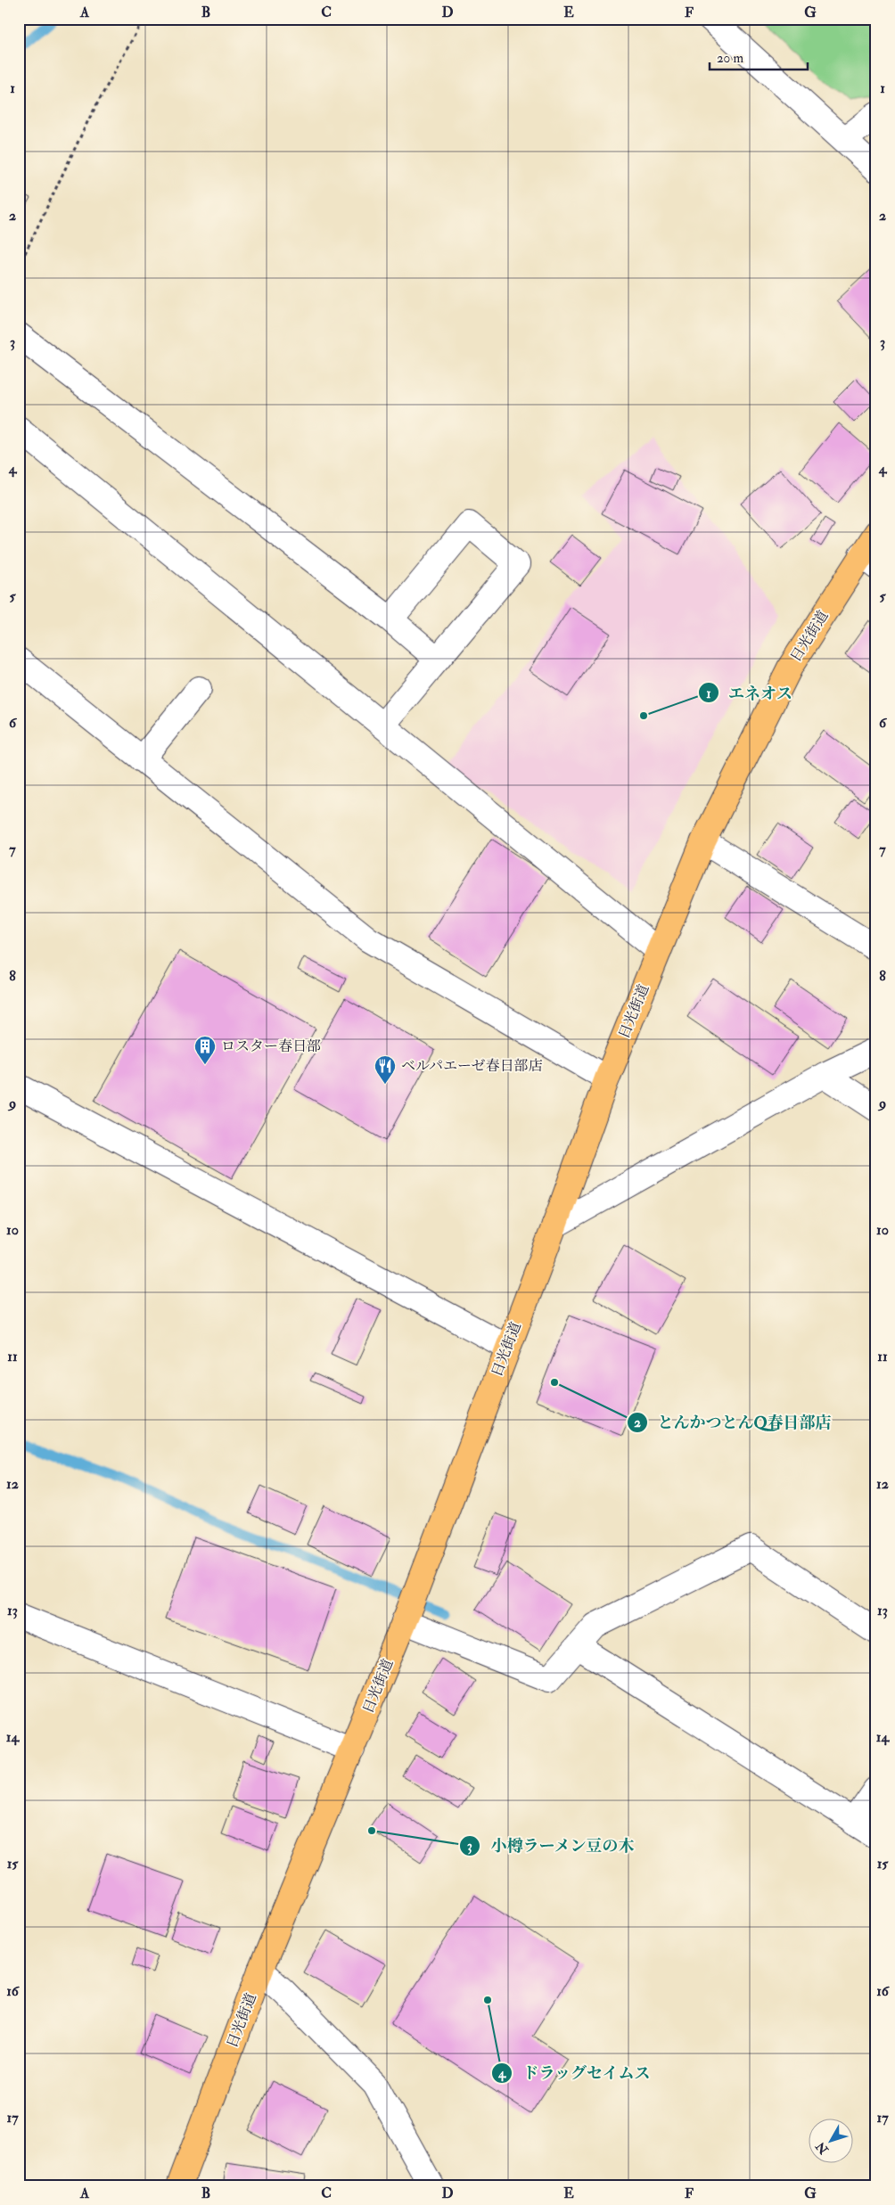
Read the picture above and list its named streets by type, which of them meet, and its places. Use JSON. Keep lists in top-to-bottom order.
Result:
{
  "streets": {
    "highway": ["日光街道"]
  },
  "places": {
    "other": [
      "エネオス",
      "とんかつとんQ春日部店",
      "小樽ラーメン豆の木",
      "ドラッグセイムス"
    ],
    "building": ["ロスター春日部"],
    "restaurant": ["ベルパエーゼ春日部店"]
  },
  "scale_bar": "20 m",
  "north": "bottom left",
  "grid": {
    "columns": [
      "A",
      "B",
      "C",
      "D",
      "E",
      "F",
      "G"
    ],
    "rows": [
      "1",
      "2",
      "3",
      "4",
      "5",
      "6",
      "7",
      "8",
      "9",
      "10",
      "11",
      "12",
      "13",
      "14",
      "15",
      "16",
      "17"
    ]
  }
}
